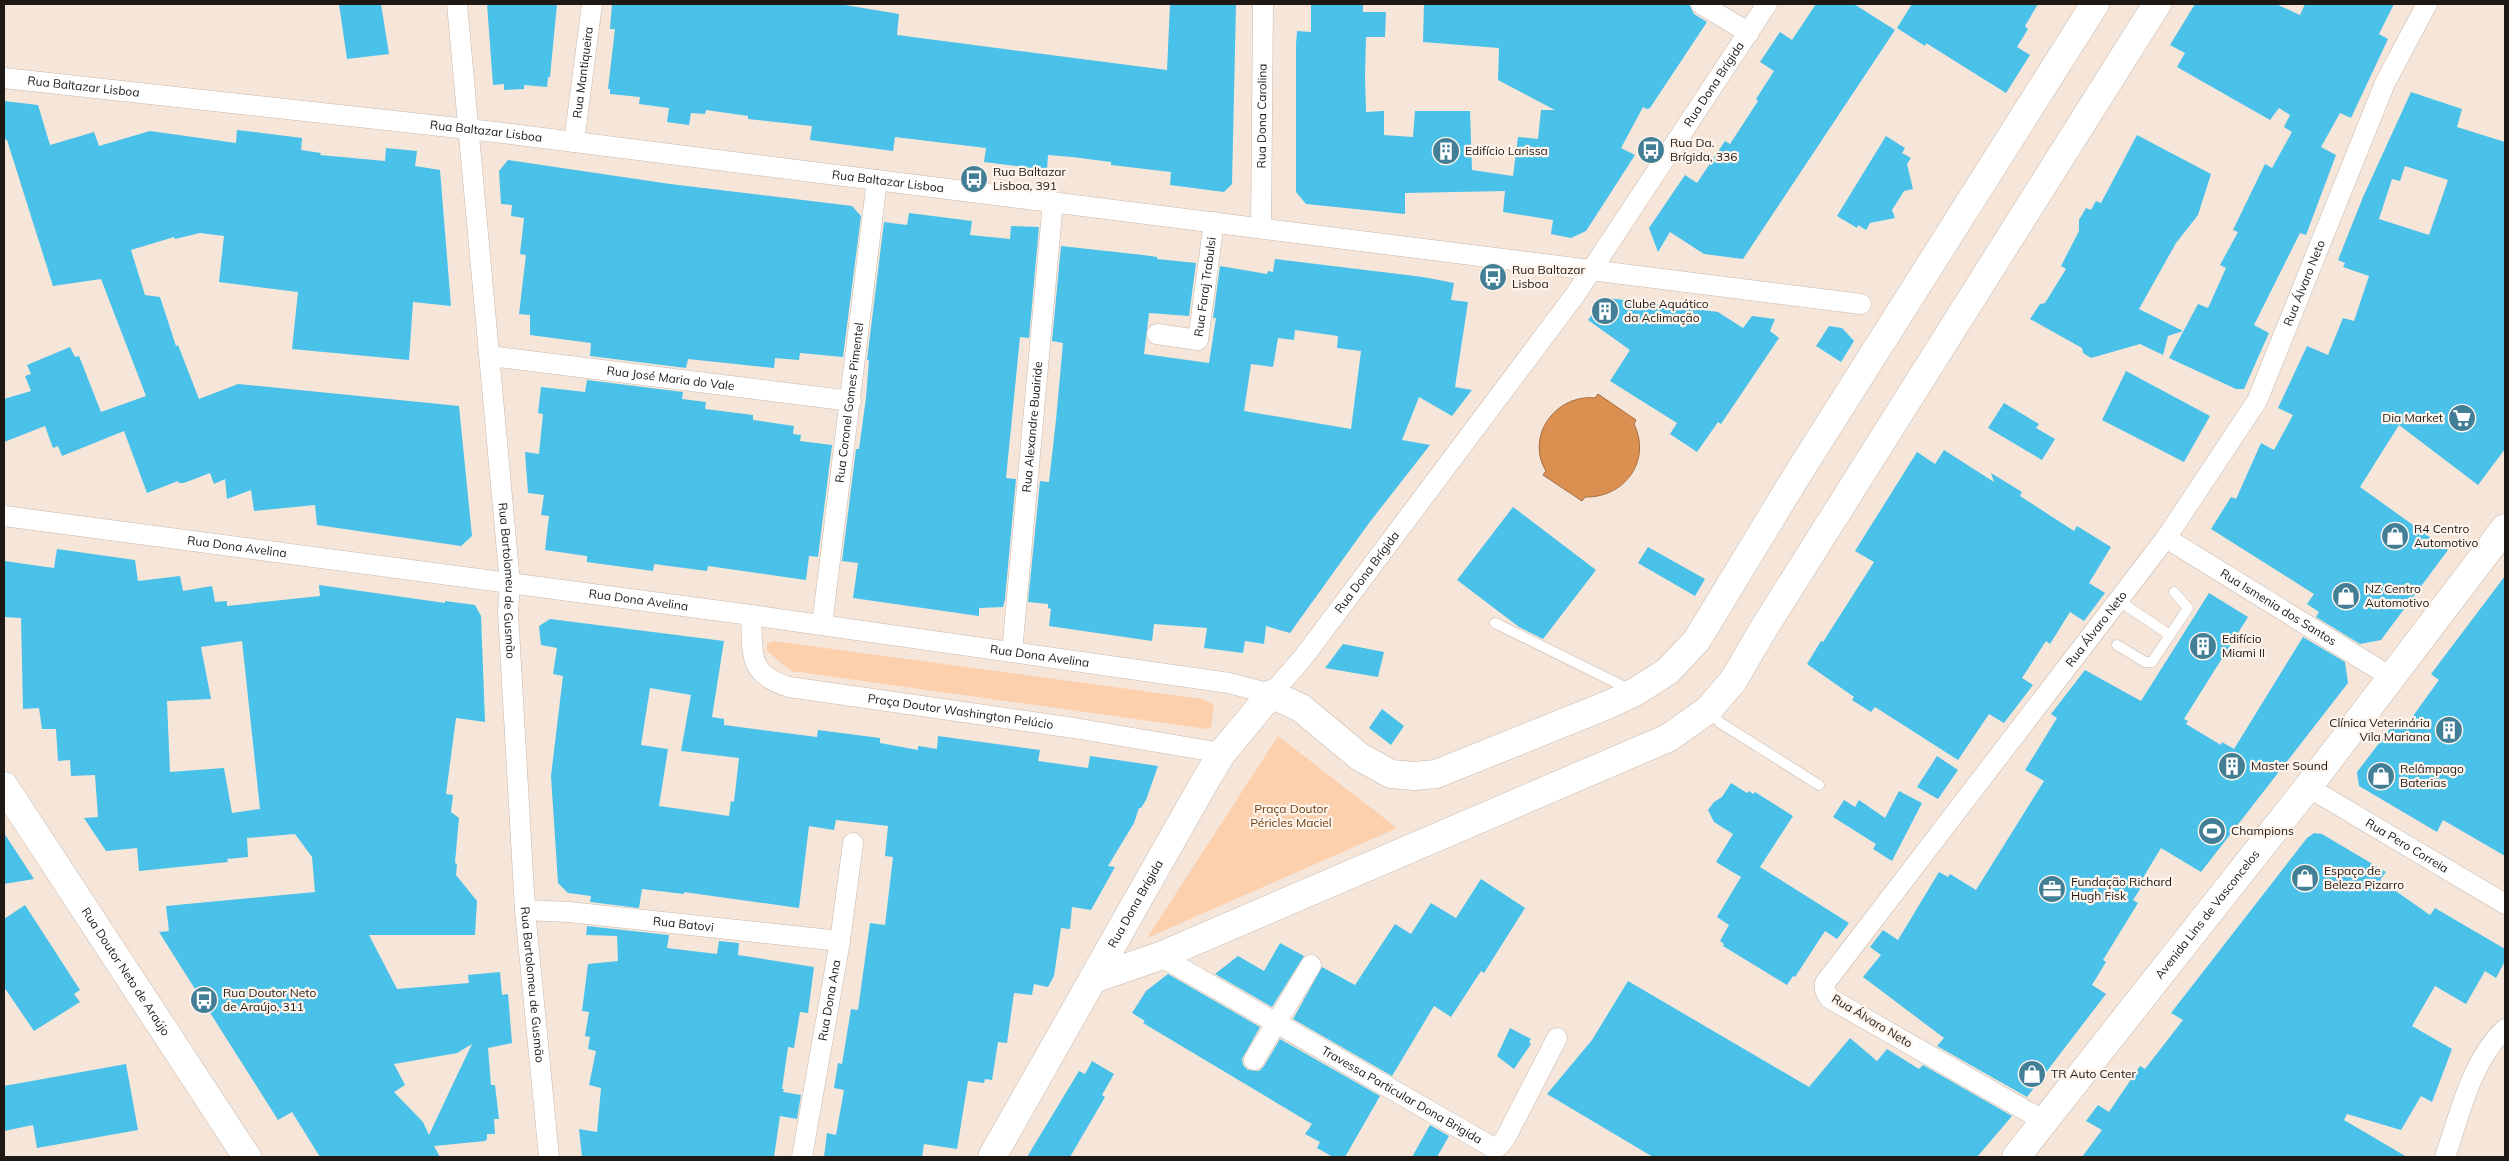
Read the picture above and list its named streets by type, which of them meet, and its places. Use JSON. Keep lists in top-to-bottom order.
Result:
{
  "streets": {
    "street": [
      "Rua Mantiqueira",
      "Rua Dona Brígida",
      "Rua Baltazar Lisboa",
      "Rua Dona Carolina",
      "Rua Álvaro Neto",
      "Rua Faraj Trabulsi",
      "Rua José Maria do Vale",
      "Rua Coronel Gomes Pimentel",
      "Rua Alexandre Buairide",
      "Rua Dona Avelina",
      "Rua Bartolomeu de Gusmão",
      "Rua Ismenia dos Santos",
      "Praça Doutor Washington Pelúcio",
      "Rua Pero Correia",
      "Avenida Lins de Vasconcelos",
      "Rua Batovi",
      "Rua Doutor Neto de Araújo",
      "Rua Dona Ana",
      "Travessa Particular Dona Brigida"
    ]
  },
  "crossings": [
    ["Rua Mantiqueira", "Rua Baltazar Lisboa"],
    ["Rua Dona Brígida", "Rua Baltazar Lisboa"],
    ["Rua Dona Brígida", "Rua Dona Avelina"],
    ["Rua Dona Brígida", "Praça Doutor Washington Pelúcio"],
    ["Rua Baltazar Lisboa", "Rua Dona Carolina"],
    ["Rua Baltazar Lisboa", "Rua Faraj Trabulsi"],
    ["Rua Baltazar Lisboa", "Rua Coronel Gomes Pimentel"],
    ["Rua Baltazar Lisboa", "Rua Alexandre Buairide"],
    ["Rua Baltazar Lisboa", "Rua Bartolomeu de Gusmão"],
    ["Rua Álvaro Neto", "Rua Ismenia dos Santos"],
    ["Rua Álvaro Neto", "Avenida Lins de Vasconcelos"],
    ["Rua José Maria do Vale", "Rua Coronel Gomes Pimentel"],
    ["Rua José Maria do Vale", "Rua Bartolomeu de Gusmão"],
    ["Rua Coronel Gomes Pimentel", "Rua Dona Avelina"],
    ["Rua Alexandre Buairide", "Rua Dona Avelina"],
    ["Rua Dona Avelina", "Rua Bartolomeu de Gusmão"],
    ["Rua Dona Avelina", "Praça Doutor Washington Pelúcio"],
    ["Rua Bartolomeu de Gusmão", "Rua Batovi"],
    ["Rua Ismenia dos Santos", "Avenida Lins de Vasconcelos"],
    ["Rua Pero Correia", "Avenida Lins de Vasconcelos"],
    ["Rua Batovi", "Rua Dona Ana"]
  ],
  "parks": ["Praça Doutor Péricles Maciel"],
  "places": {
    "bus stop": [
      "Rua Da. Brígida, 336",
      "Rua Baltazar Lisboa, 391",
      "Rua Baltazar Lisboa",
      "Rua Doutor Neto de Araújo, 311"
    ],
    "building": [
      "Edifício Larissa",
      "Clube Aquático da Aclimação",
      "Edifício Miami II",
      "Clínica Veterinária Vila Mariana",
      "Master Sound"
    ],
    "supermarket": ["Dia Market"],
    "shop": [
      "R4 Centro Automotivo",
      "NZ Centro Automotivo",
      "Relâmpago Baterias",
      "Espaço de Beleza Pizarro",
      "TR Auto Center"
    ],
    "sports": ["Champions"],
    "office": ["Fundação Richard Hugh Fisk"]
  }
}
